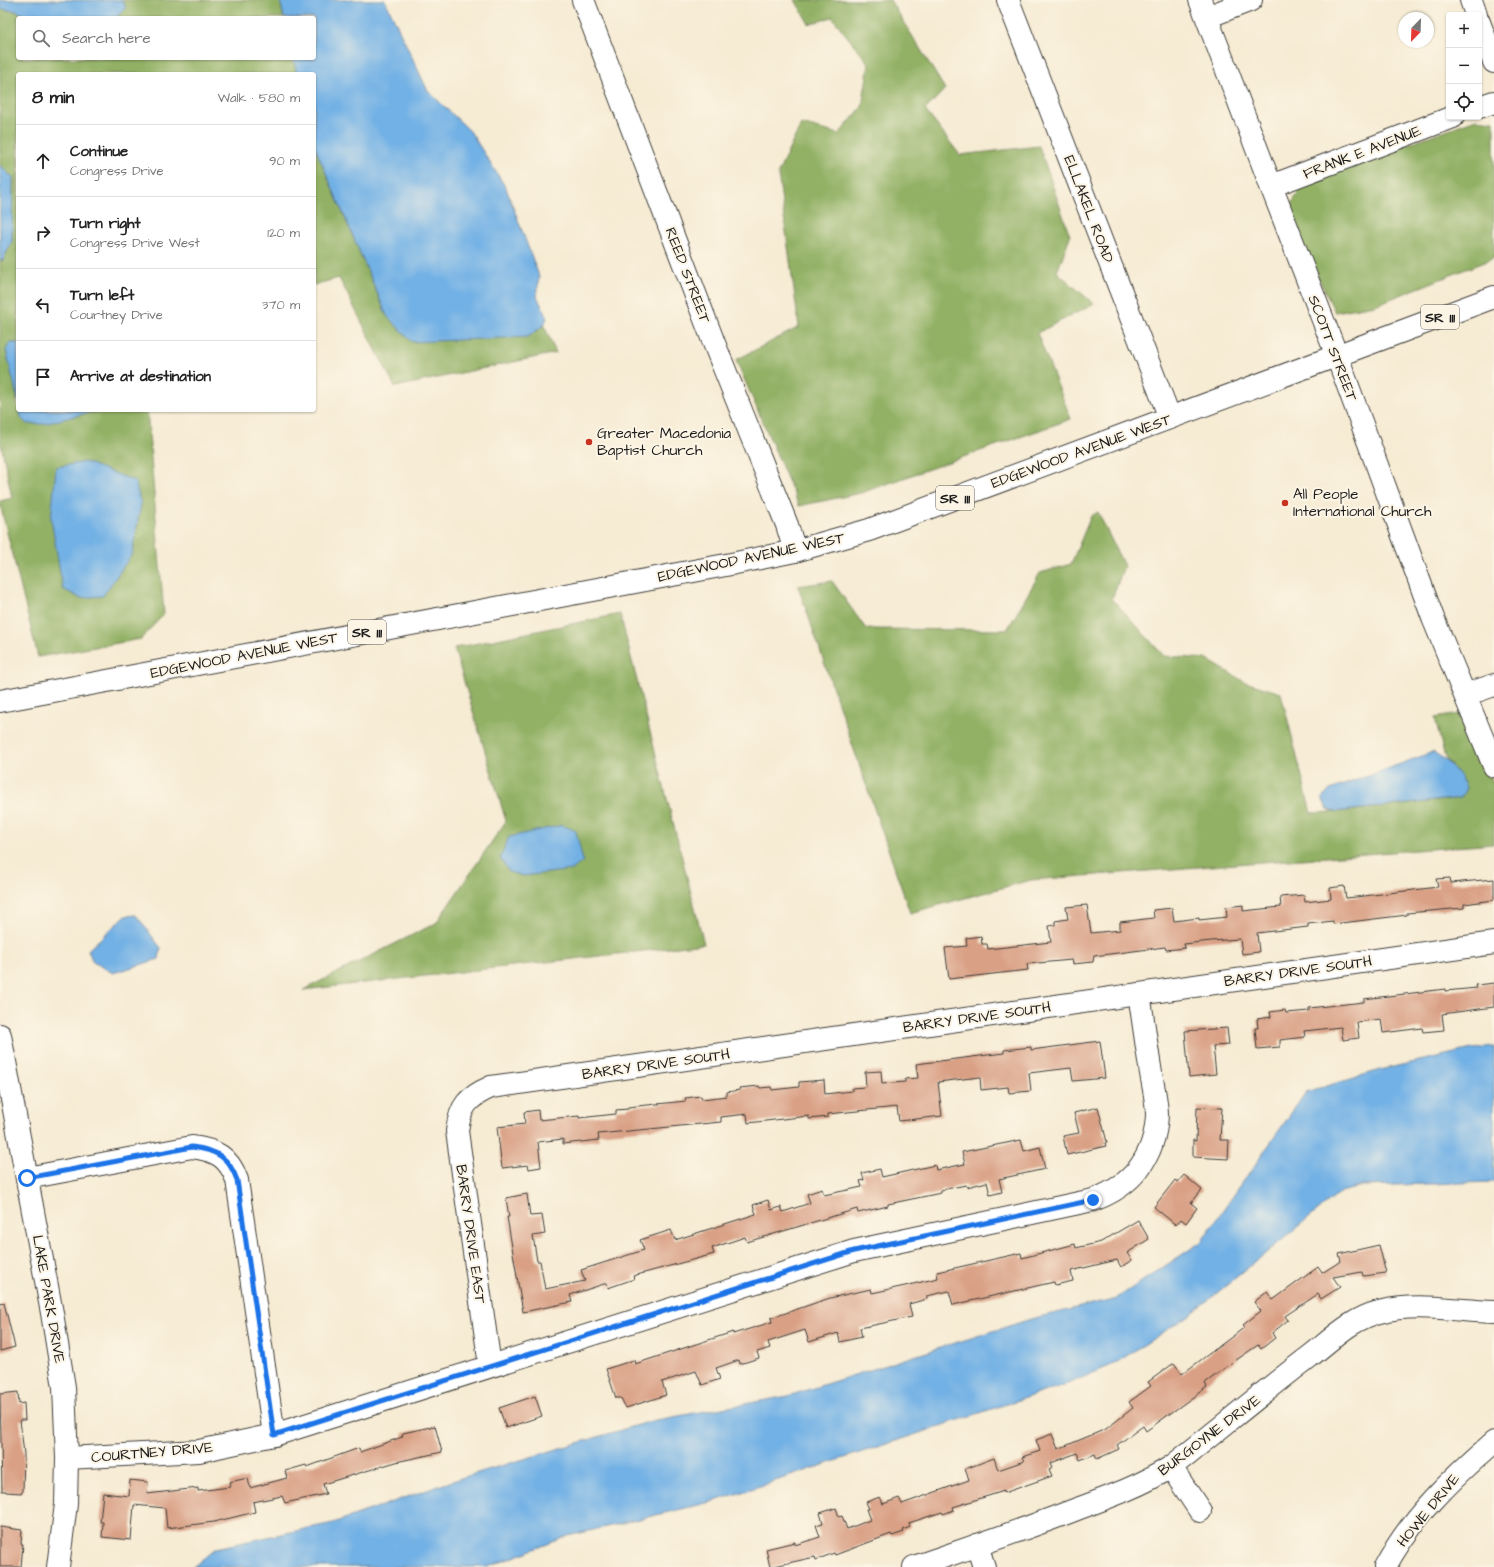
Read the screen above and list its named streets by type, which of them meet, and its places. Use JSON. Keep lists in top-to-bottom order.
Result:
{
  "streets": {
    "street": [
      "FRANK E AVENUE",
      "ELLAKEL ROAD",
      "REED STREET",
      "SR 111",
      "SCOTT STREET",
      "EDGEWOOD AVENUE WEST",
      "BARRY DRIVE SOUTH",
      "BARRY DRIVE EAST",
      "LAKE PARK DRIVE",
      "BURGOYNE DRIVE",
      "COURTNEY DRIVE",
      "HOWE DRIVE"
    ]
  },
  "crossings": [
    ["FRANK E AVENUE", "SCOTT STREET"],
    ["ELLAKEL ROAD", "EDGEWOOD AVENUE WEST"],
    ["REED STREET", "EDGEWOOD AVENUE WEST"],
    ["SCOTT STREET", "EDGEWOOD AVENUE WEST"],
    ["BARRY DRIVE SOUTH", "BARRY DRIVE EAST"],
    ["BARRY DRIVE SOUTH", "COURTNEY DRIVE"],
    ["BARRY DRIVE EAST", "COURTNEY DRIVE"],
    ["LAKE PARK DRIVE", "COURTNEY DRIVE"]
  ],
  "places": ["Greater Macedonia Baptist Church", "All People International Church"],
  "north": "bottom left",
  "page": {
    "map_buttons": ["+", "−"],
    "search": "Search here",
    "heading": ["8 min", "Walk · 580 m"],
    "list": [
      ["Continue", "Congress Drive", "90 m"],
      ["Turn right", "Congress Drive West", "120 m"],
      ["Turn left", "Courtney Drive", "370 m"],
      "Arrive at destination"
    ]
  }
}
